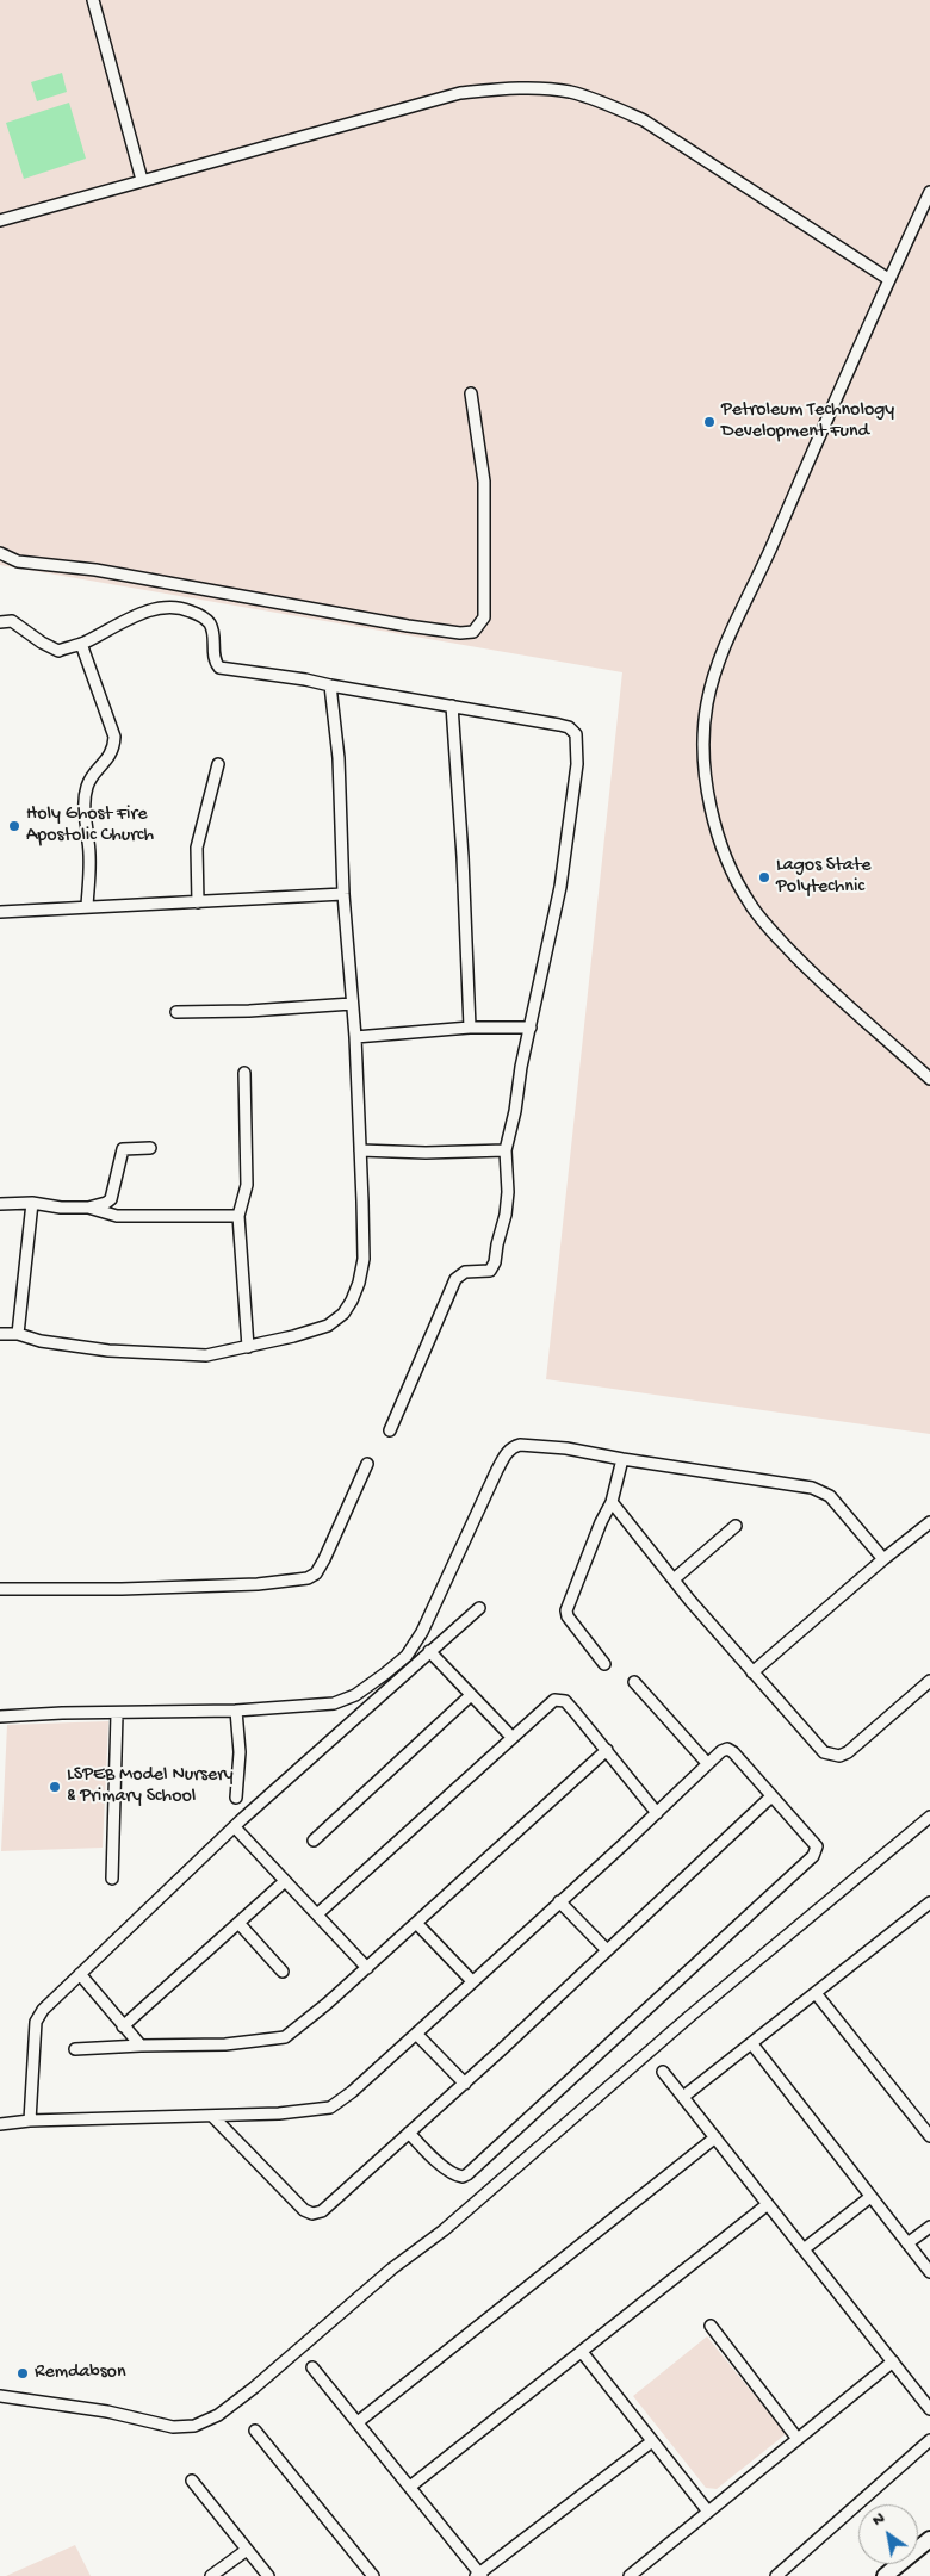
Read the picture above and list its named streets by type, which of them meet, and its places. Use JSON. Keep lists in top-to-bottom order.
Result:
{
  "places": [
    "Petroleum Technology Development Fund",
    "Holy Ghost Fire Apostolic Church",
    "Lagos State Polytechnic",
    "LSPEB Model Nursery & Primary School",
    "Remdabson"
  ],
  "north": "top left"
}
